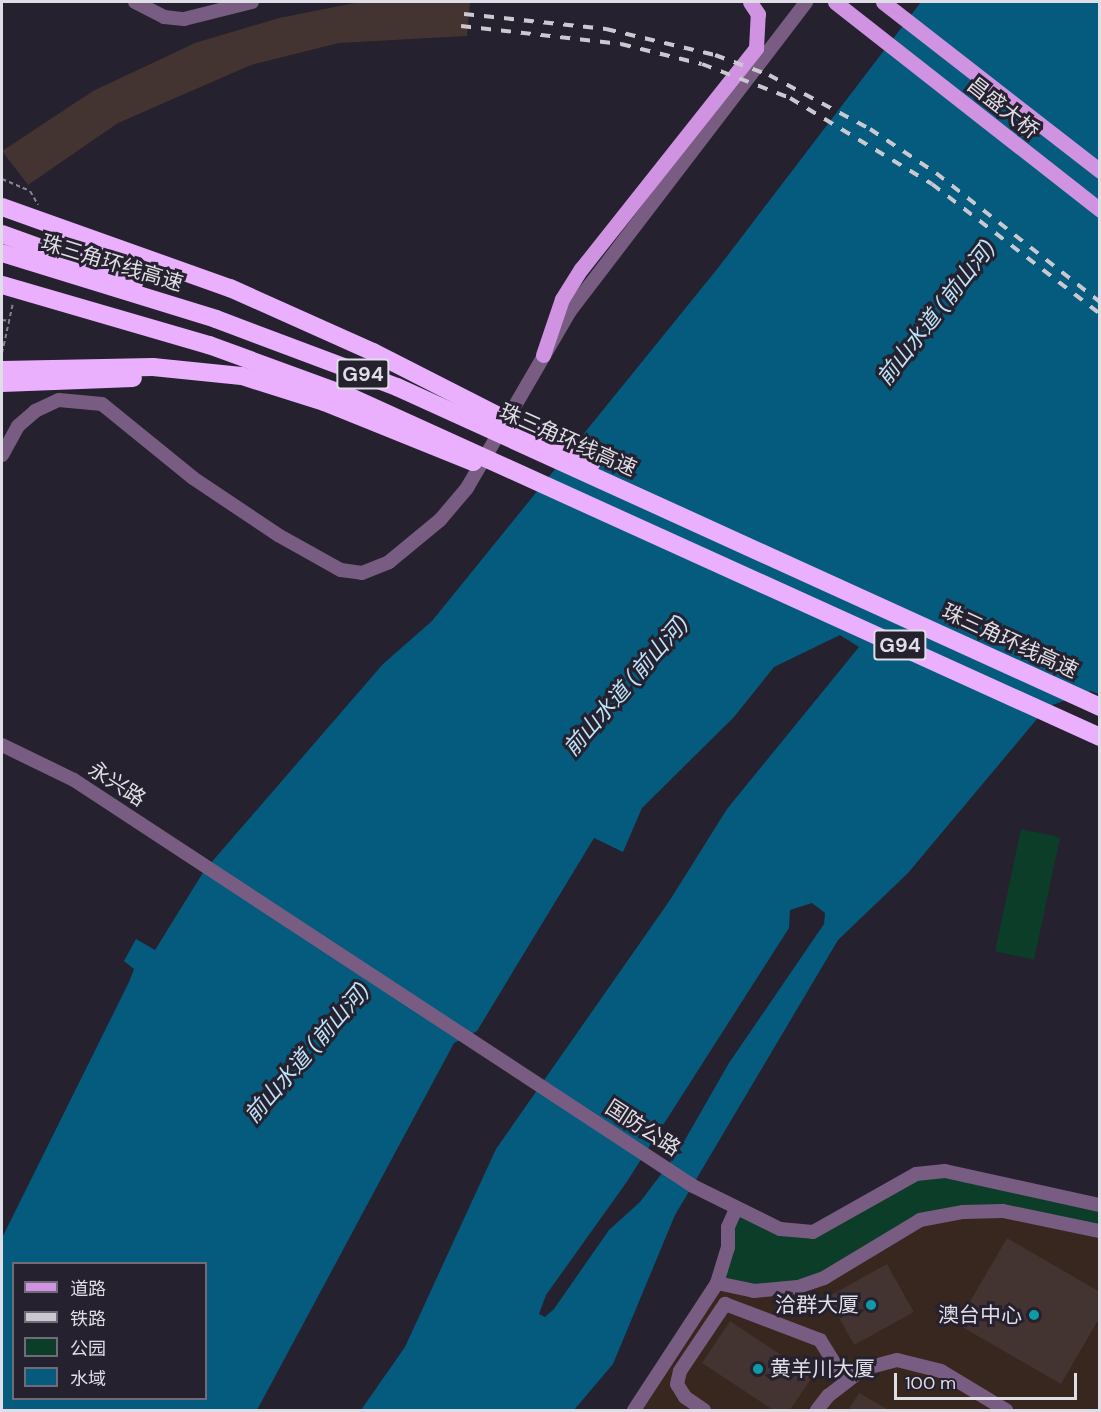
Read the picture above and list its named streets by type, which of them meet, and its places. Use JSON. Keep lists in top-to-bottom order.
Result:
{
  "streets": {
    "highway": ["珠三角环线高速", "G94"],
    "main road": ["昌盛大桥"],
    "street": ["永兴路", "国防公路"]
  },
  "crossings": [
    ["永兴路", "国防公路"]
  ],
  "water": ["前山水道 (前山河)"],
  "places": ["洽群大厦", "澳台中心", "黄羊川大厦"],
  "legend": [
    "道路",
    "铁路",
    "公园",
    "水域"
  ],
  "scale_bar": "100 m"
}
